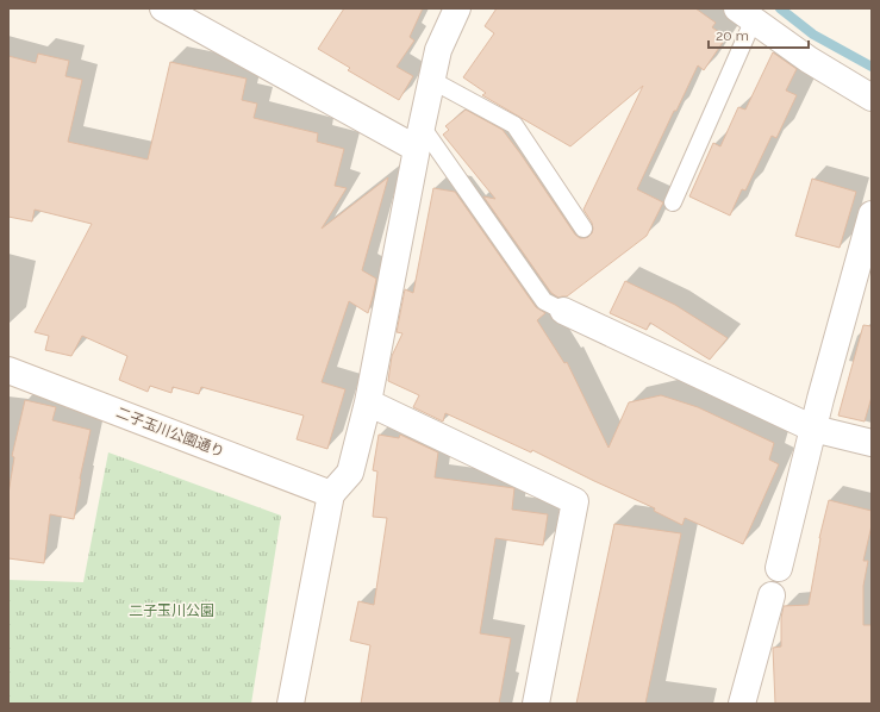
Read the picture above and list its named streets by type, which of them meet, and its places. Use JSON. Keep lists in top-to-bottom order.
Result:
{
  "streets": {
    "street": ["二子玉川公園通り"]
  },
  "parks": ["二子玉川公園"],
  "scale_bar": "20 m"
}
